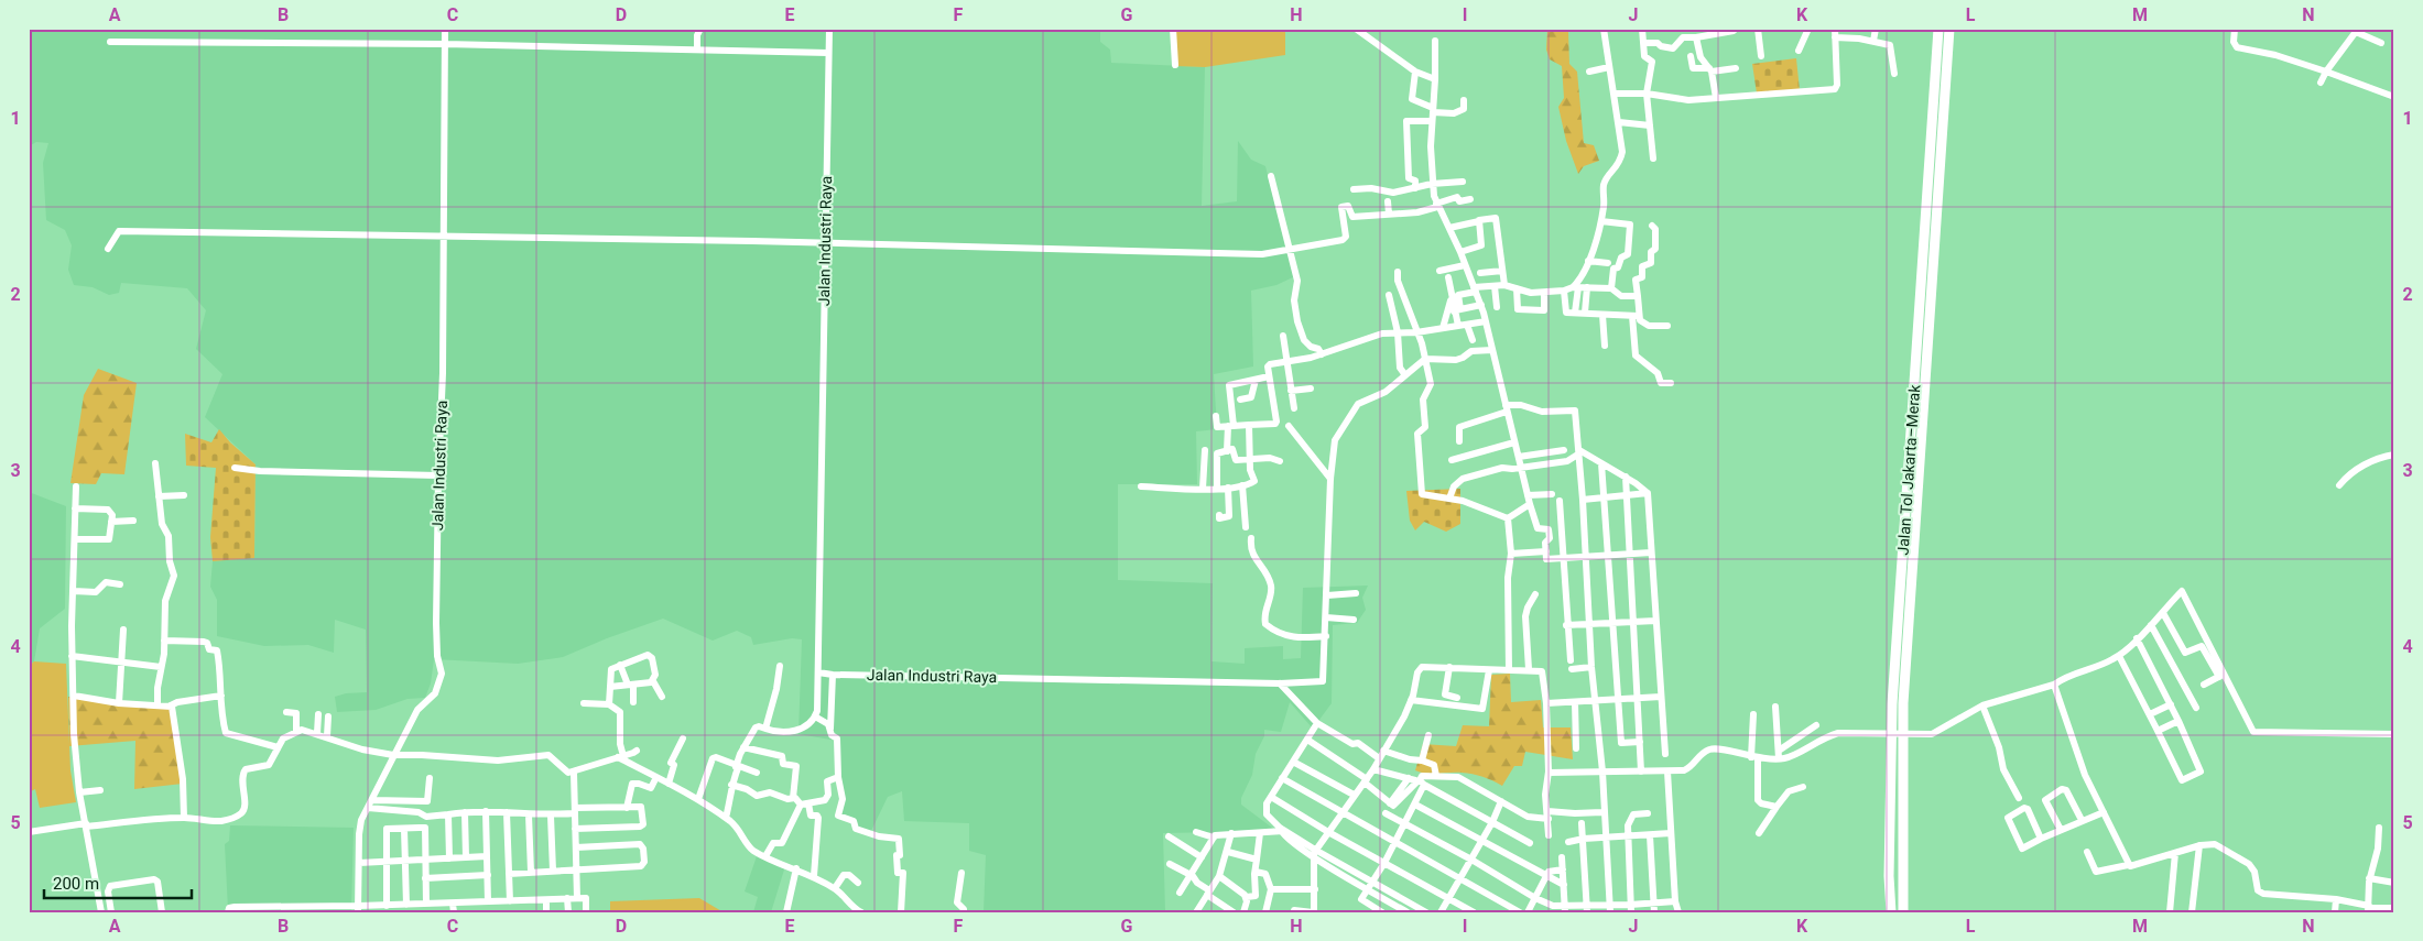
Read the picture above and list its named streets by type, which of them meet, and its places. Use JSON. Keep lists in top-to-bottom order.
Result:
{
  "streets": {
    "highway": ["Jalan Tol Jakarta–Merak"],
    "street": ["Jalan Industri Raya"]
  },
  "scale_bar": "200 m",
  "grid": {
    "columns": [
      "A",
      "B",
      "C",
      "D",
      "E",
      "F",
      "G",
      "H",
      "I",
      "J",
      "K",
      "L",
      "M",
      "N"
    ],
    "rows": [
      "1",
      "2",
      "3",
      "4",
      "5"
    ]
  }
}
